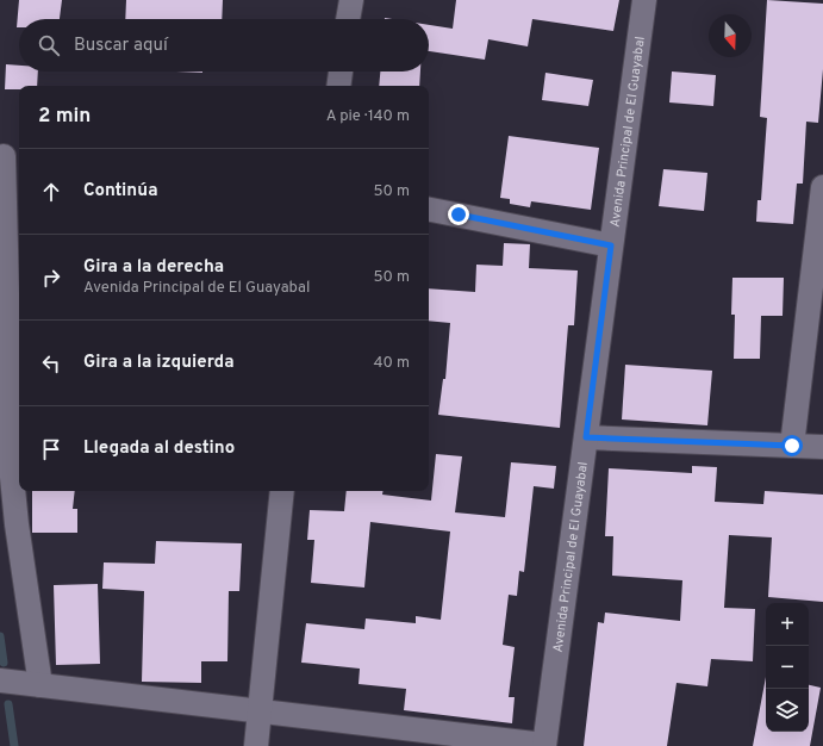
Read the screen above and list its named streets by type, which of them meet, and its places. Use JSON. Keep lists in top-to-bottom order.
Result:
{
  "streets": {
    "street": ["Avenida Principal de El Guayabal"]
  },
  "north": "bottom",
  "page": {
    "search": "Buscar aquí",
    "heading": ["2 min", "A pie · 140 m"],
    "list": [
      ["Continúa", "50 m"],
      ["Gira a la derecha", "Avenida Principal de El Guayabal", "50 m"],
      ["Gira a la izquierda", "40 m"],
      "Llegada al destino"
    ],
    "map_buttons": ["+", "−"]
  }
}
